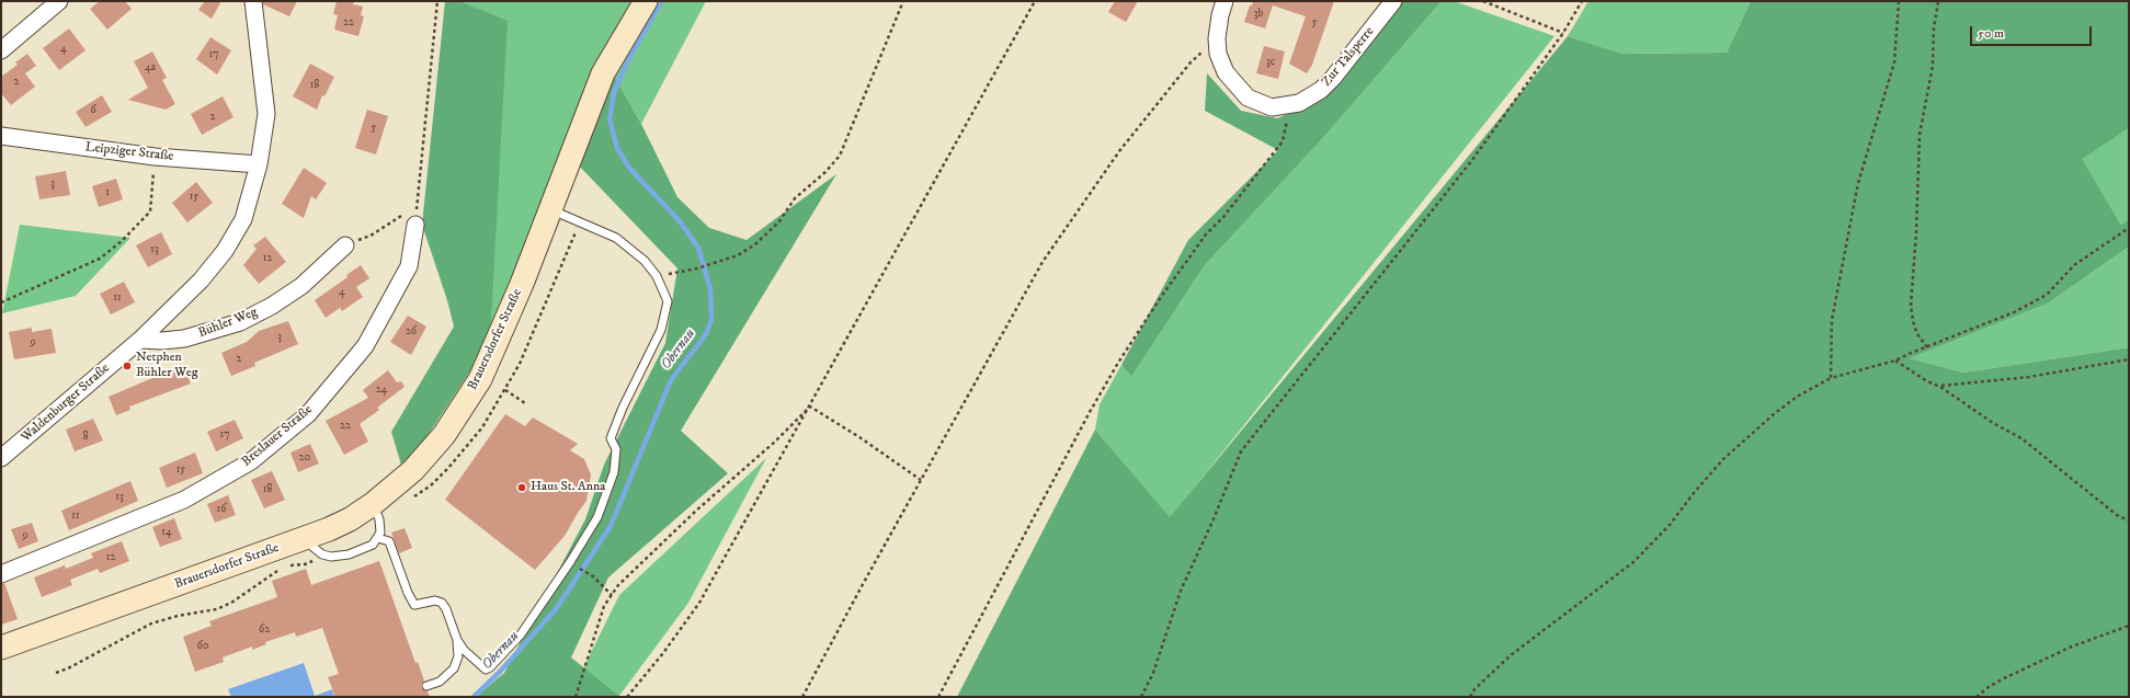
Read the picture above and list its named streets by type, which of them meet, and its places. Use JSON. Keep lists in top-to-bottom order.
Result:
{
  "streets": {
    "street": [
      "Zur Talsperre",
      "Leipziger Straße",
      "Bühler Weg",
      "Brauersdorfer Straße",
      "Waldenburger Straße",
      "Breslauer Straße"
    ]
  },
  "crossings": [
    ["Leipziger Straße", "Waldenburger Straße"],
    ["Bühler Weg", "Waldenburger Straße"]
  ],
  "water": ["Obernau"],
  "places": ["Netphen Bühler Weg", "Haus St. Anna"],
  "house_numbers": [
    "3b",
    "22",
    "5",
    "4",
    "17",
    "3c",
    "4a",
    "2",
    "18",
    "6",
    "2",
    "5",
    "3",
    "1",
    "15",
    "13",
    "12",
    "4",
    "11",
    "26",
    "3",
    "9",
    "2",
    "24",
    "22",
    "17",
    "8",
    "20",
    "15",
    "18",
    "13",
    "16",
    "11",
    "14",
    "9",
    "12",
    "62",
    "60"
  ],
  "scale_bar": "50 m"
}
